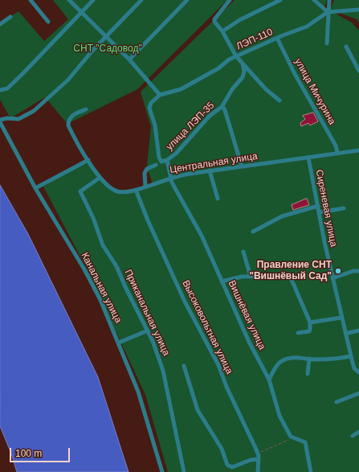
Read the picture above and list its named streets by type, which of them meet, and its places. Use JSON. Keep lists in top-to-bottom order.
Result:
{
  "streets": {
    "street": [
      "ЛЭП-110",
      "улица Мичурина",
      "улица ЛЭП-35",
      "Центральная улица",
      "Сиреневая улица",
      "Канальная улица",
      "Приканальная улица",
      "Вишнёвая улица",
      "Высоковольтная улица"
    ]
  },
  "crossings": [
    ["ЛЭП-110", "улица Мичурина"],
    ["ЛЭП-110", "улица ЛЭП-35"],
    ["улица Мичурина", "Центральная улица"],
    ["улица ЛЭП-35", "Вишнёвая улица"],
    ["Центральная улица", "Сиреневая улица"],
    ["Центральная улица", "Приканальная улица"],
    ["Центральная улица", "Вишнёвая улица"],
    ["Центральная улица", "Высоковольтная улица"]
  ],
  "parks": ["СНТ \"Садовод\""],
  "places": ["Правление СНТ \"Вишнёвый Сад\""],
  "scale_bar": "100 m"
}
